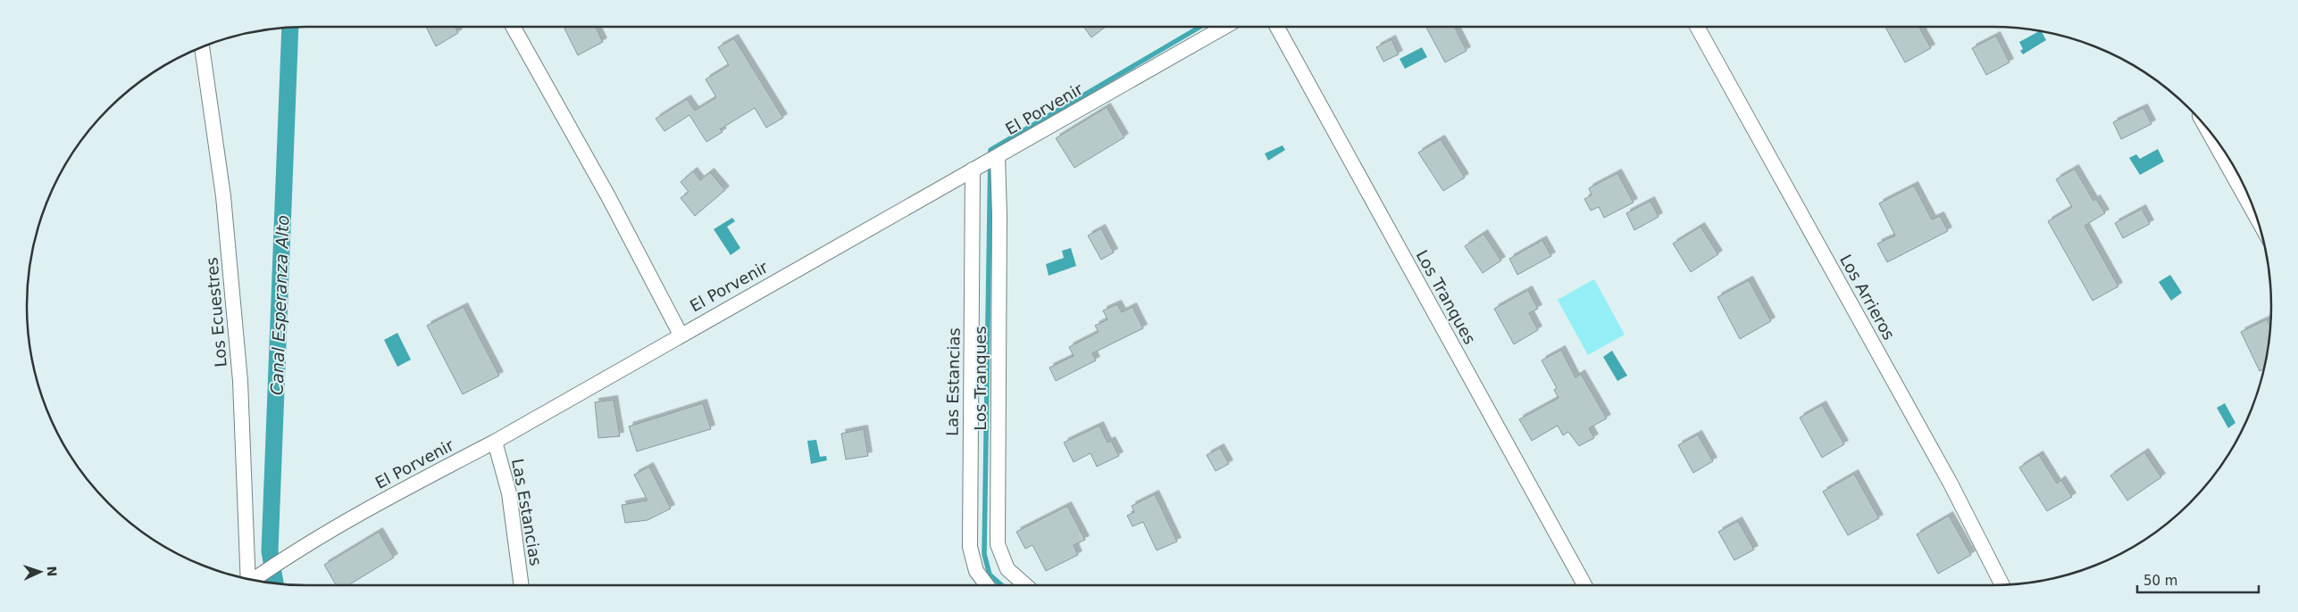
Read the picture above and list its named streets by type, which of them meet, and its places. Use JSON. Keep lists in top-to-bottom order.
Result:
{
  "streets": {
    "street": [
      "El Porvenir",
      "Los Tranques",
      "Los Arrieros",
      "Los Ecuestres",
      "Las Estancias"
    ]
  },
  "crossings": [
    ["El Porvenir", "Los Tranques"],
    ["El Porvenir", "Las Estancias"]
  ],
  "water": ["Canal Esperanza Alto"],
  "scale_bar": "50 m",
  "north": "right"
}
